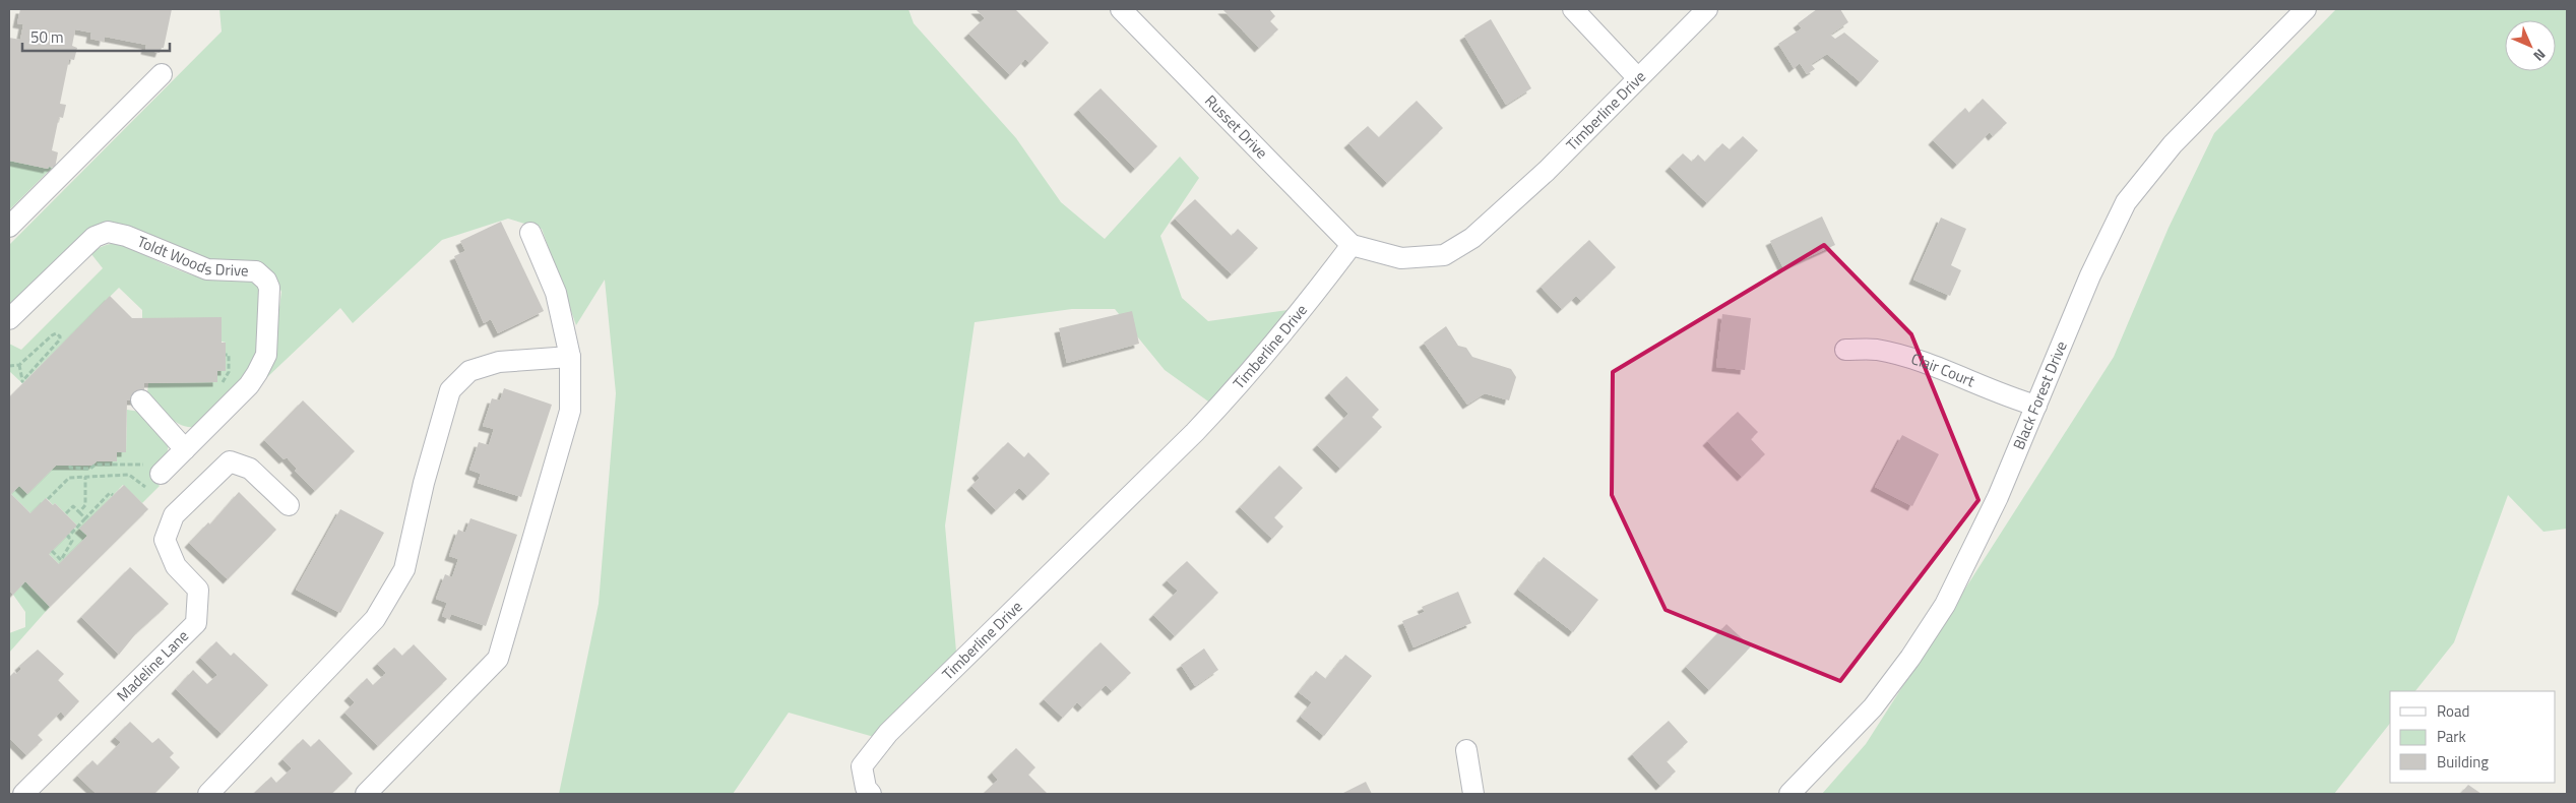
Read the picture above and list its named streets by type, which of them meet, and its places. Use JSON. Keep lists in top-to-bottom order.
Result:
{
  "streets": {
    "street": [
      "Timberline Drive",
      "Russet Drive",
      "Toldt Woods Drive",
      "Clair Court",
      "Black Forest Drive",
      "Madeline Lane"
    ]
  },
  "crossings": [
    ["Timberline Drive", "Russet Drive"],
    ["Clair Court", "Black Forest Drive"]
  ],
  "legend": ["Road", "Park", "Building"],
  "scale_bar": "50 m",
  "north": "bottom right"
}
